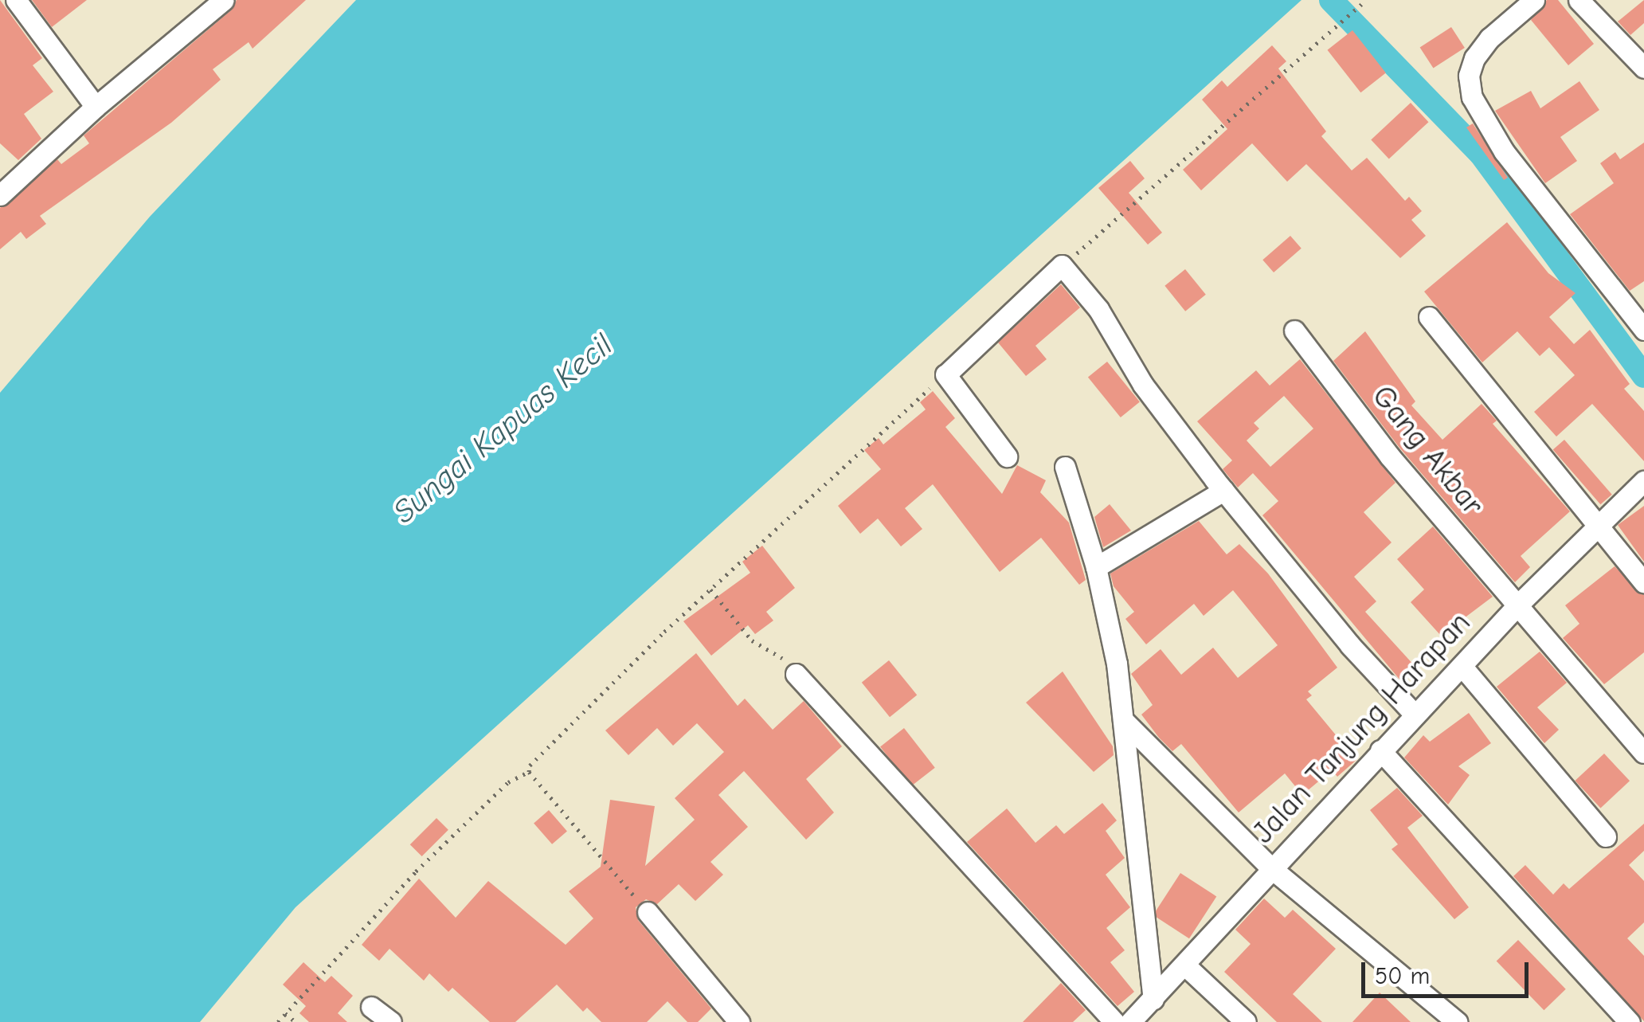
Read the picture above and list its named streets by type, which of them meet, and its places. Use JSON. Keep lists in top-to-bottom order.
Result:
{
  "streets": {
    "street": ["Gang Akbar", "Jalan Tanjung Harapan"]
  },
  "crossings": [
    ["Gang Akbar", "Jalan Tanjung Harapan"]
  ],
  "water": ["Sungai Kapuas Kecil"],
  "scale_bar": "50 m"
}
